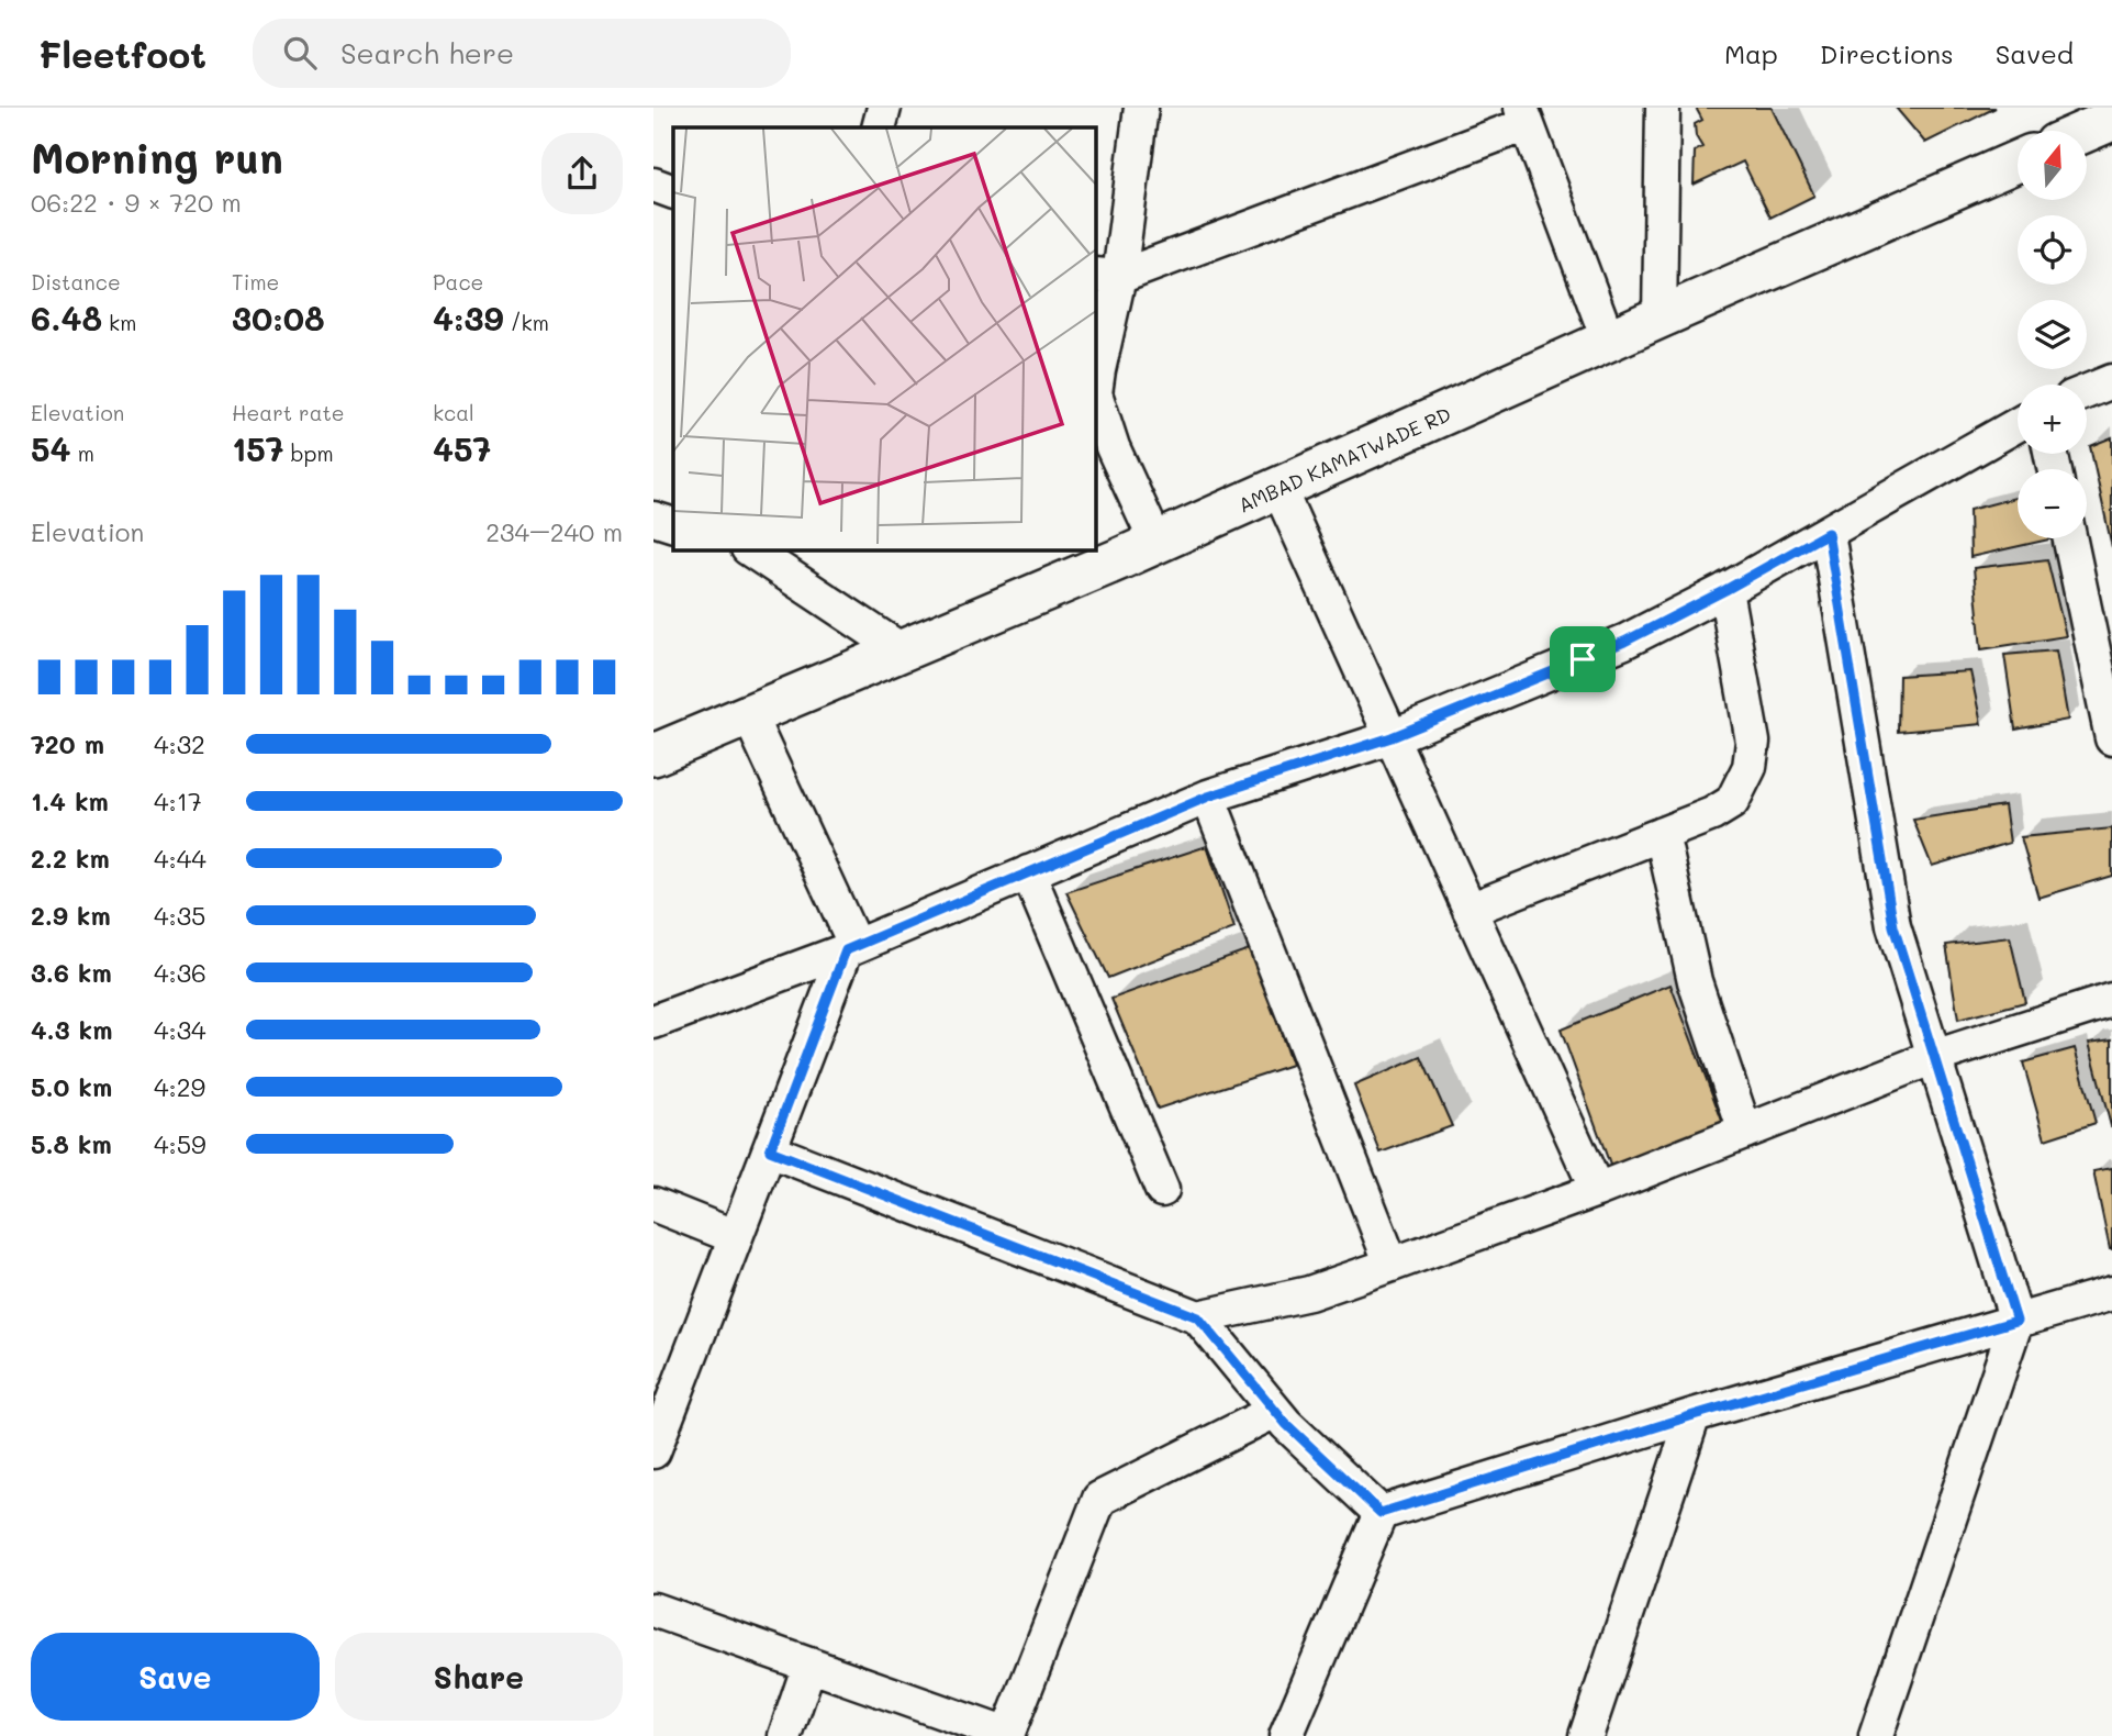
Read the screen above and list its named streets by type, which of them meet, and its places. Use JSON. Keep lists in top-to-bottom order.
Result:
{
  "streets": {
    "street": ["AMBAD KAMATWADE RD"]
  },
  "north": "top",
  "page": {
    "header": "Fleetfoot",
    "search": "Search here",
    "nav": ["Map", "Directions", "Saved"],
    "heading": ["Morning run", "06:22 · 9 × 720 m"],
    "map_buttons": ["+", "−"],
    "stats": [
      ["Distance", "6.48 km"],
      ["Time", "30:08"],
      ["Pace", "4:39 /km"],
      ["Elevation", "54 m"],
      ["Heart rate", "157 bpm"],
      ["kcal", "457"]
    ],
    "chart": ["Elevation", "234–240 m"],
    "list": [
      {
        "name": "720 m",
        "note": "4:32"
      },
      {
        "name": "1.4 km",
        "note": "4:17"
      },
      {
        "name": "2.2 km",
        "note": "4:44"
      },
      {
        "name": "2.9 km",
        "note": "4:35"
      },
      {
        "name": "3.6 km",
        "note": "4:36"
      },
      {
        "name": "4.3 km",
        "note": "4:34"
      },
      {
        "name": "5.0 km",
        "note": "4:29"
      },
      {
        "name": "5.8 km",
        "note": "4:59"
      }
    ],
    "buttons": ["Save", "Share"]
  }
}
